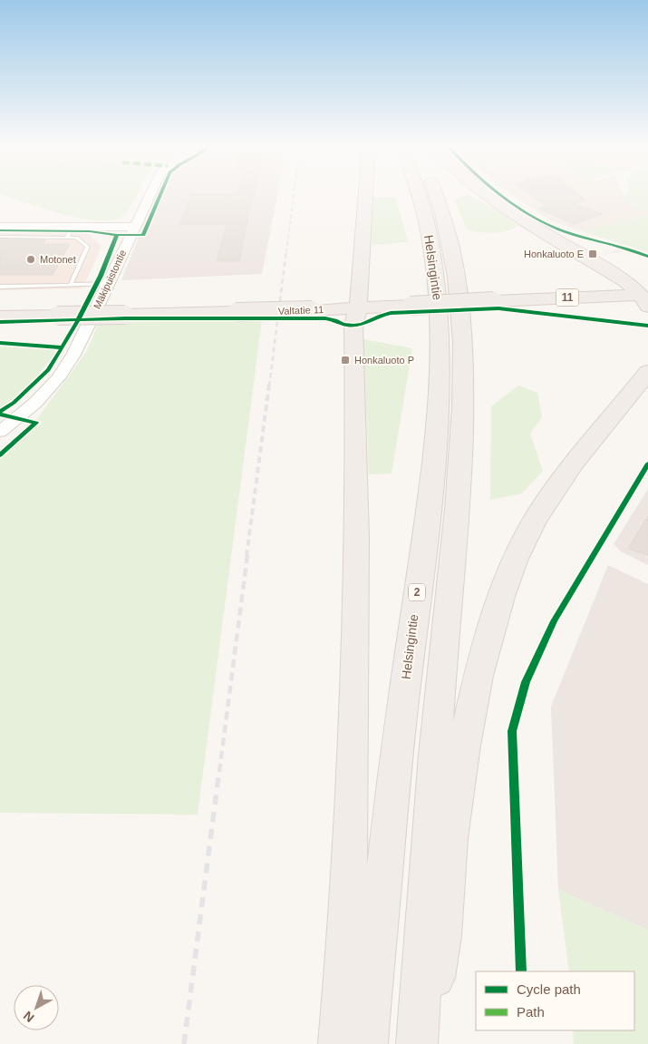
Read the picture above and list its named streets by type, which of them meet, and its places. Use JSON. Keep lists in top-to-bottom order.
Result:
{
  "streets": {
    "highway": [
      "Helsingintie",
      "11",
      "Valtatie 11",
      "2"
    ],
    "street": ["Mäkipuistontie"]
  },
  "crossings": [
    ["11", "Valtatie 11"]
  ],
  "places": {
    "transit": ["Honkaluoto E", "Honkaluoto P"],
    "other": ["Motonet"]
  },
  "legend": ["Cycle path", "Path"],
  "north": "bottom left"
}
